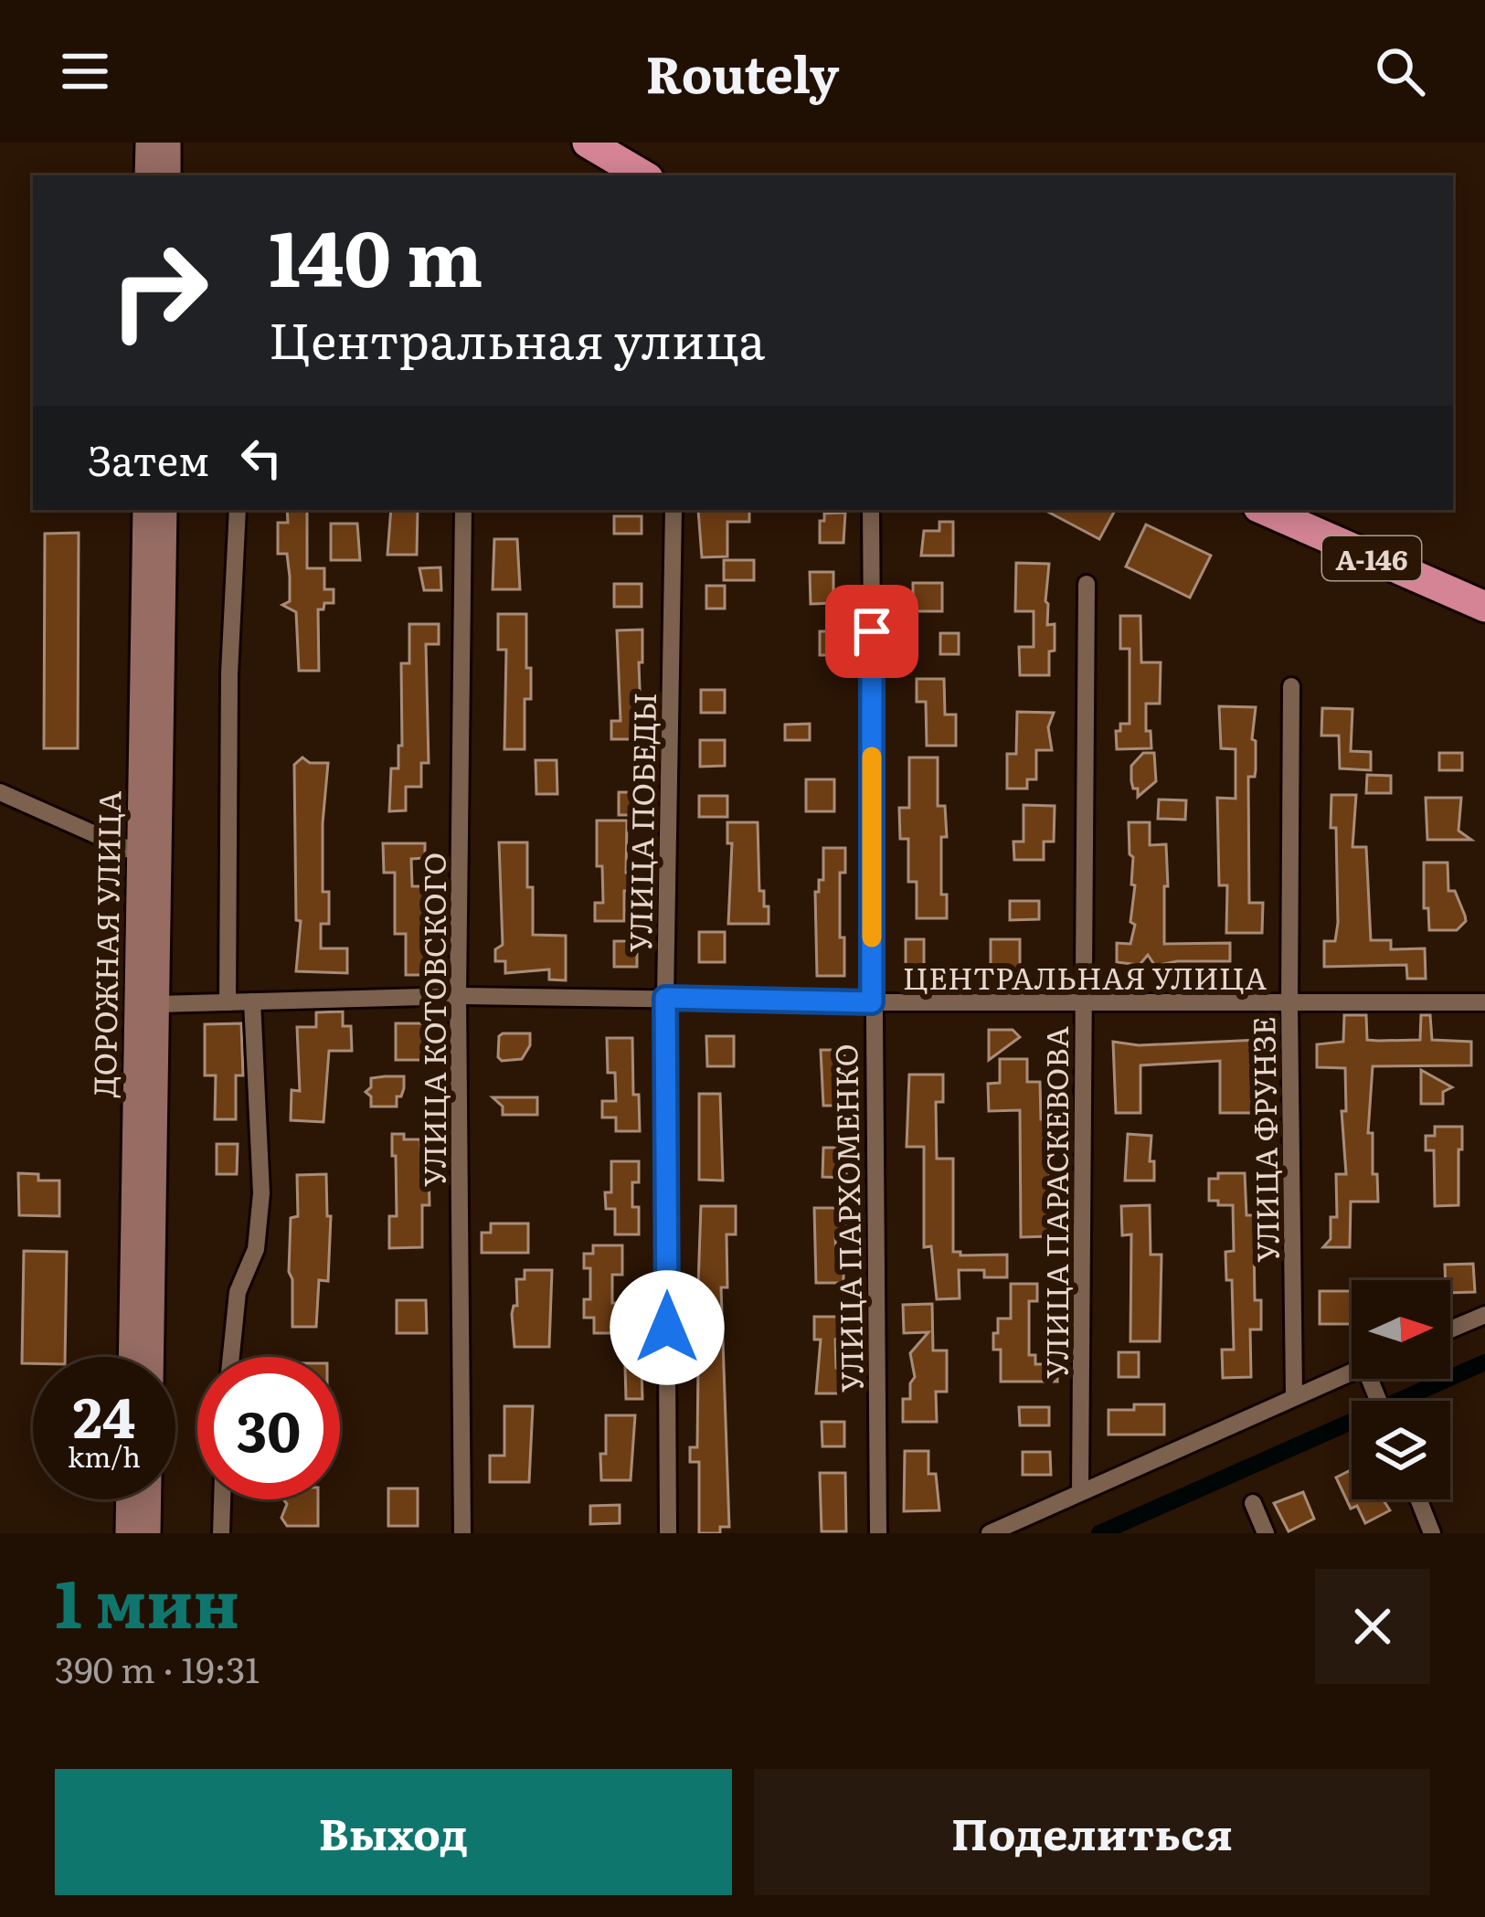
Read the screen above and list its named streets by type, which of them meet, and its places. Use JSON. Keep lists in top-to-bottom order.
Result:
{
  "streets": {
    "highway": ["А-146"],
    "main road": ["ДОРОЖНАЯ УЛИЦА"],
    "street": [
      "УЛИЦА ПОБЕДЫ",
      "ЦЕНТРАЛЬНАЯ УЛИЦА",
      "УЛИЦА КОТОВСКОГО",
      "УЛИЦА ФРУНЗЕ",
      "УЛИЦА ПАРАСКЕВОВА",
      "УЛИЦА ПАРХОМЕНКО"
    ]
  },
  "crossings": [
    ["УЛИЦА ПОБЕДЫ", "ЦЕНТРАЛЬНАЯ УЛИЦА"],
    ["ДОРОЖНАЯ УЛИЦА", "ЦЕНТРАЛЬНАЯ УЛИЦА"],
    ["ЦЕНТРАЛЬНАЯ УЛИЦА", "УЛИЦА КОТОВСКОГО"],
    ["ЦЕНТРАЛЬНАЯ УЛИЦА", "УЛИЦА ФРУНЗЕ"],
    ["ЦЕНТРАЛЬНАЯ УЛИЦА", "УЛИЦА ПАРАСКЕВОВА"],
    ["ЦЕНТРАЛЬНАЯ УЛИЦА", "УЛИЦА ПАРХОМЕНКО"]
  ],
  "north": "right",
  "page": {
    "header": "Routely",
    "turn": ["140 m", "Центральная улица"],
    "then": "Затем",
    "speed": "24 km/h",
    "limit": "30",
    "heading": ["1 мин", "390 m · 19:31"],
    "buttons": ["Выход", "Поделиться"]
  }
}
